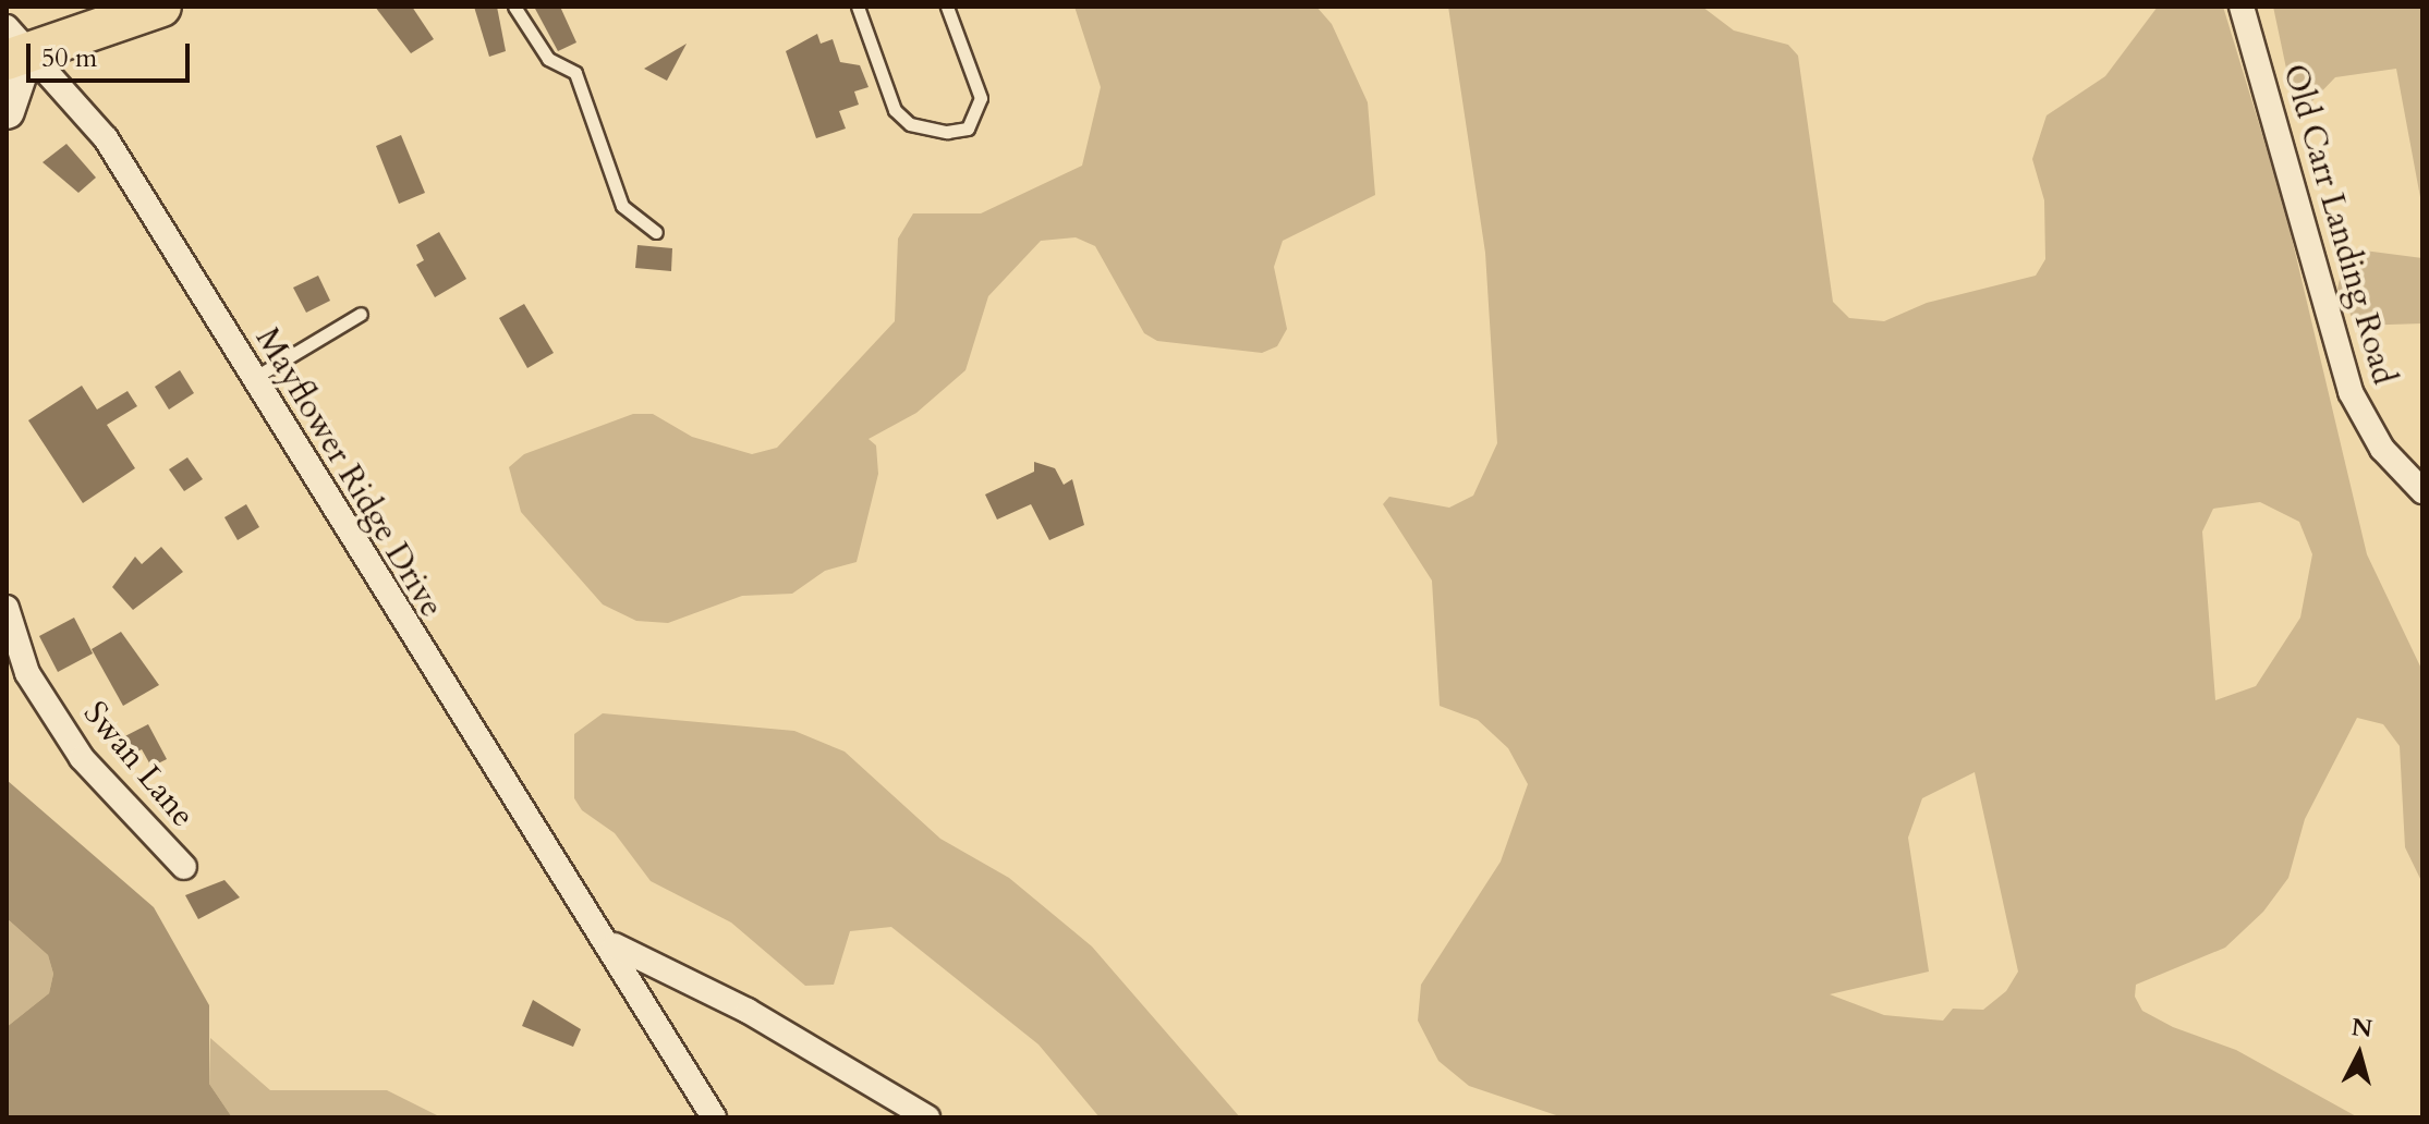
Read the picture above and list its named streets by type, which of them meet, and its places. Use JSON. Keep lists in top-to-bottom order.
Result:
{
  "streets": {
    "street": ["Old Carr Landing Road", "Mayflower Ridge Drive", "Swan Lane"]
  },
  "scale_bar": "50 m",
  "north": "top"
}
